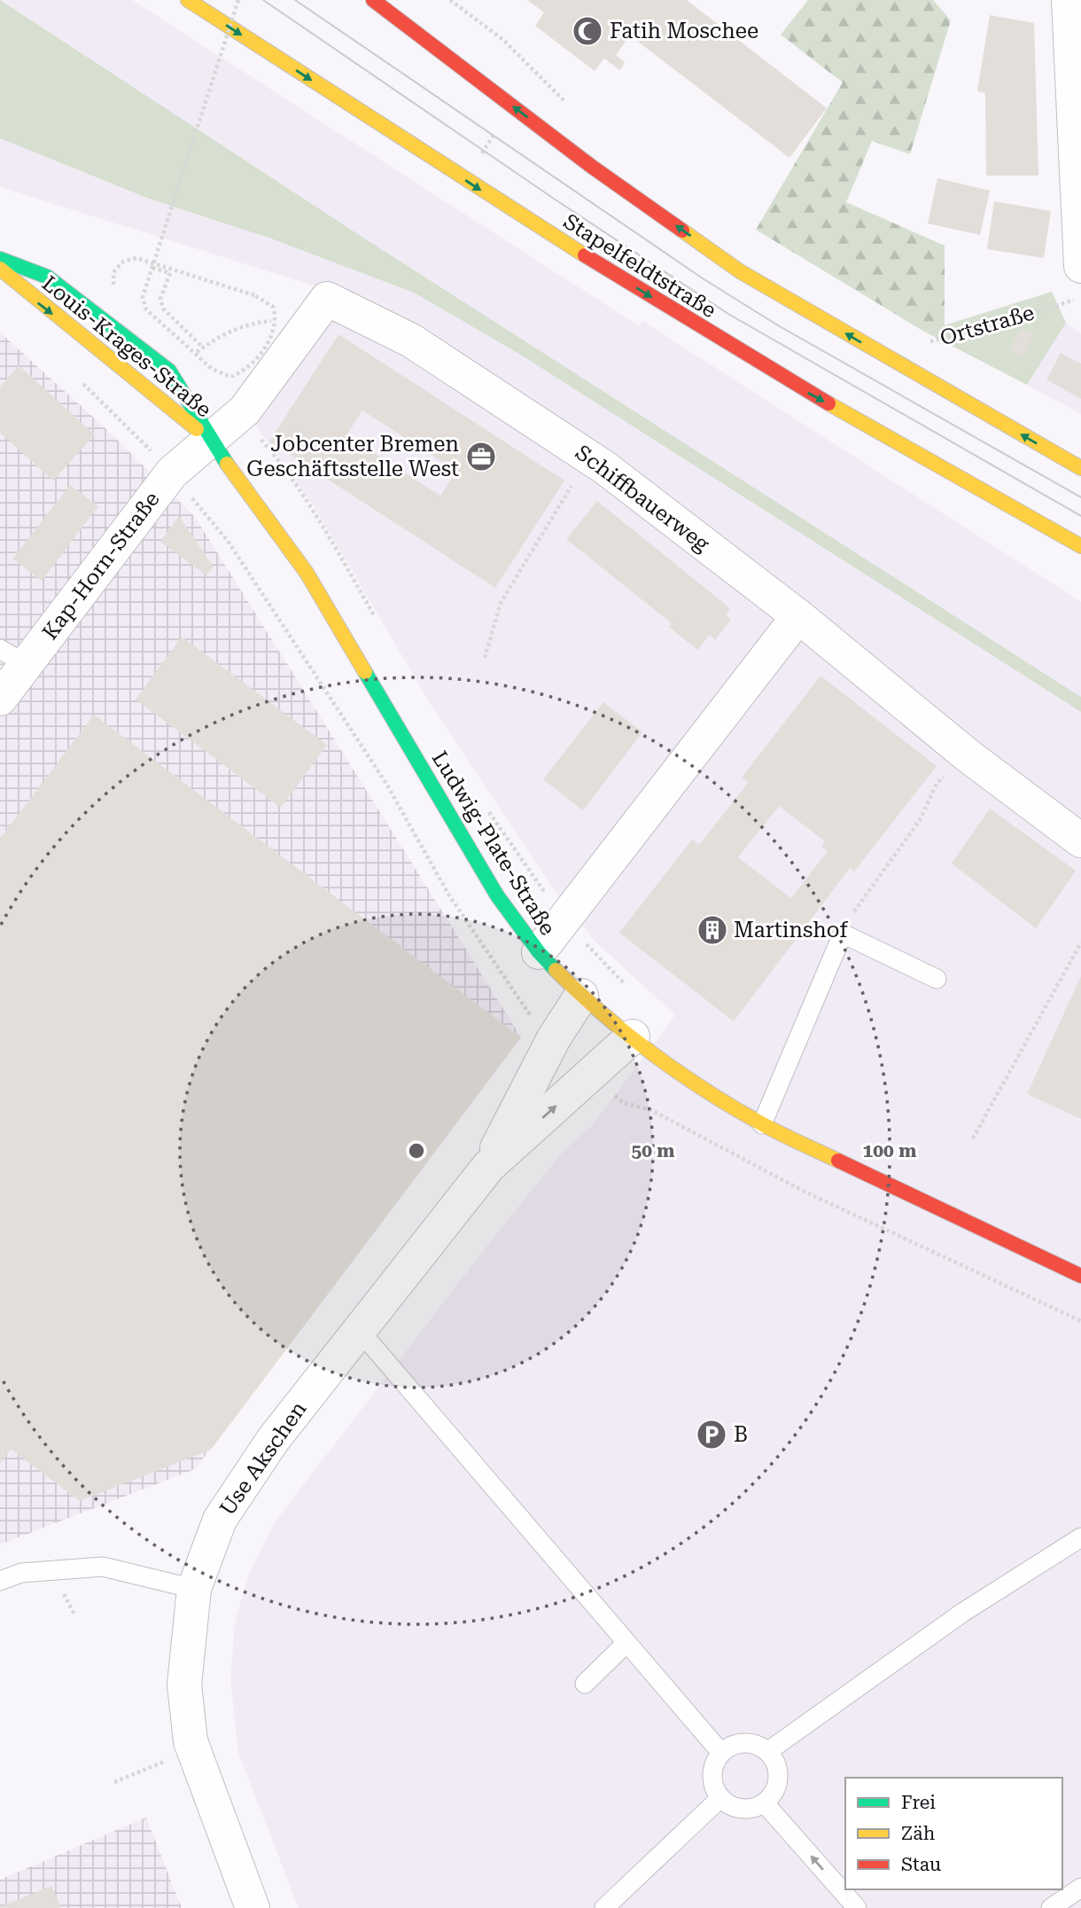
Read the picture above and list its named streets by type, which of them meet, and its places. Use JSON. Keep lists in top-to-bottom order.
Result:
{
  "streets": {
    "main road": ["Stapelfeldtstraße", "Louis-Krages-Straße", "Ludwig-Plate-Straße"],
    "street": ["Schiffbauerweg", "Kap-Horn-Straße", "Use Akschen"],
    "path": ["Ortstraße"]
  },
  "crossings": [
    ["Louis-Krages-Straße", "Schiffbauerweg"],
    ["Louis-Krages-Straße", "Kap-Horn-Straße"],
    ["Louis-Krages-Straße", "Ludwig-Plate-Straße"],
    ["Schiffbauerweg", "Kap-Horn-Straße"],
    ["Schiffbauerweg", "Ludwig-Plate-Straße"],
    ["Kap-Horn-Straße", "Ludwig-Plate-Straße"],
    ["Ludwig-Plate-Straße", "Use Akschen"]
  ],
  "places": {
    "mosque": ["Fatih Moschee"],
    "office": ["Jobcenter Bremen Geschäftsstelle West"],
    "building": ["Martinshof"],
    "parking": ["B"]
  },
  "legend": ["Frei", "Zäh", "Stau"],
  "rings": ["50 m", "100 m"]
}
